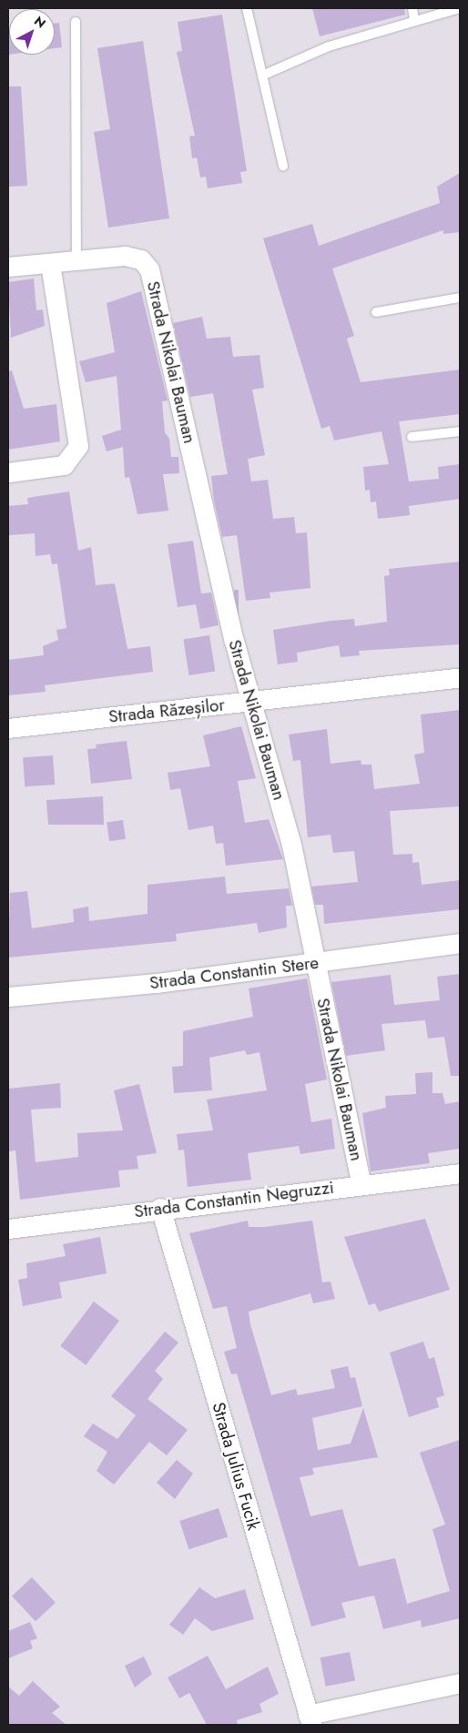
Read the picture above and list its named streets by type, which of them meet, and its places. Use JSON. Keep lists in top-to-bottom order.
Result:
{
  "streets": {
    "street": [
      "Strada Nikolai Bauman",
      "Strada Răzeșilor",
      "Strada Constantin Stere",
      "Strada Constantin Negruzzi",
      "Strada Julius Fucik"
    ]
  },
  "crossings": [
    ["Strada Nikolai Bauman", "Strada Răzeșilor"],
    ["Strada Nikolai Bauman", "Strada Constantin Stere"],
    ["Strada Nikolai Bauman", "Strada Constantin Negruzzi"],
    ["Strada Constantin Negruzzi", "Strada Julius Fucik"]
  ],
  "north": "top right"
}
